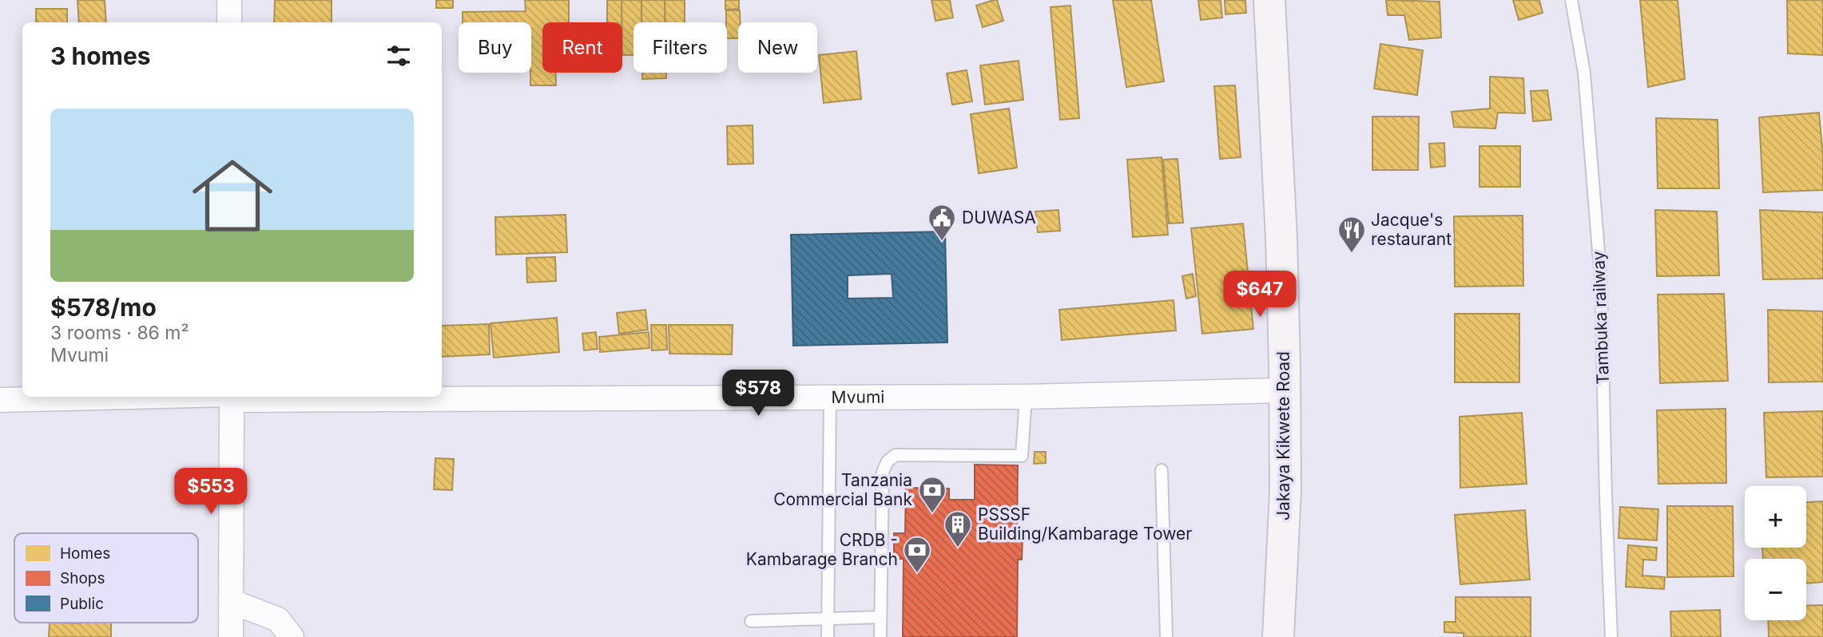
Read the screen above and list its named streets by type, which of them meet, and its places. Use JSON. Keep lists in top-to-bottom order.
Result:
{
  "streets": {
    "main road": ["Jakaya Kikwete Road"],
    "street": ["Mvumi"],
    "lane": ["Tambuka railway"]
  },
  "crossings": [
    ["Mvumi", "Jakaya Kikwete Road"]
  ],
  "places": {
    "public building": ["DUWASA"],
    "restaurant": ["Jacque's restaurant"],
    "bank": ["Tanzania Commercial Bank", "CRDB - Kambarage Branch"],
    "building": ["PSSSF Building/Kambarage Tower"]
  },
  "legend": ["Homes", "Shops", "Public"],
  "page": {
    "chip": [
      "Buy",
      "Rent",
      "Filters",
      "New"
    ],
    "heading": "3 homes",
    "list": [
      {
        "name": "$578/mo",
        "note": "3 rooms · 86 m² · Mvumi"
      }
    ],
    "price": ["$647", "$578", "$553"],
    "map_buttons": ["+", "−"]
  }
}
